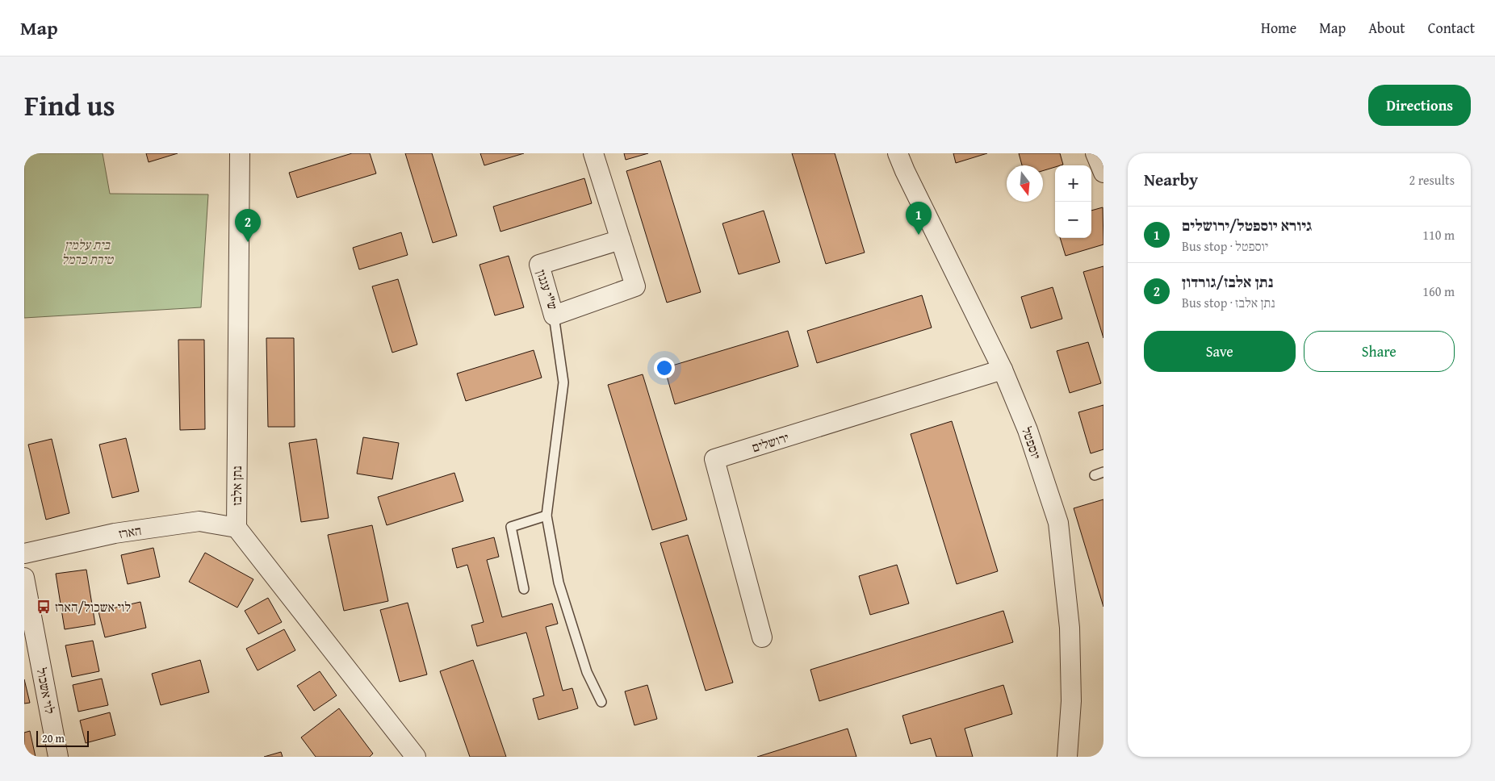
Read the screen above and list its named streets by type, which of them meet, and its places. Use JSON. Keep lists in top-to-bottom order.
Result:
{
  "streets": {
    "street": [
      "ש\"י עגנון",
      "ירושלים",
      "יוספטל",
      "נתן אלבז",
      "הארז",
      "לוי אשכול"
    ]
  },
  "crossings": [
    ["ירושלים", "יוספטל"],
    ["נתן אלבז", "הארז"]
  ],
  "parks": ["בית עלמין טירת כרמל"],
  "places": {
    "bus stop": ["לוי אשכול/הארז"]
  },
  "scale_bar": "20 m",
  "north": "bottom",
  "page": {
    "header": "Map",
    "nav": [
      "Home",
      "Map",
      "About",
      "Contact"
    ],
    "title": "Find us",
    "buttons": [
      "Directions",
      ["Save", "Share"]
    ],
    "heading": ["Nearby", "2 results"],
    "map_buttons": ["+", "−"],
    "pins": ["1", "2"],
    "list": [
      {
        "mark": "1",
        "name": "גיורא יוספטל/ירושלים",
        "note": "Bus stop · יוספטל",
        "value": "110 m"
      },
      {
        "mark": "2",
        "name": "נתן אלבז/גורדון",
        "note": "Bus stop · נתן אלבז",
        "value": "160 m"
      }
    ],
    "scale": "20 m"
  }
}
